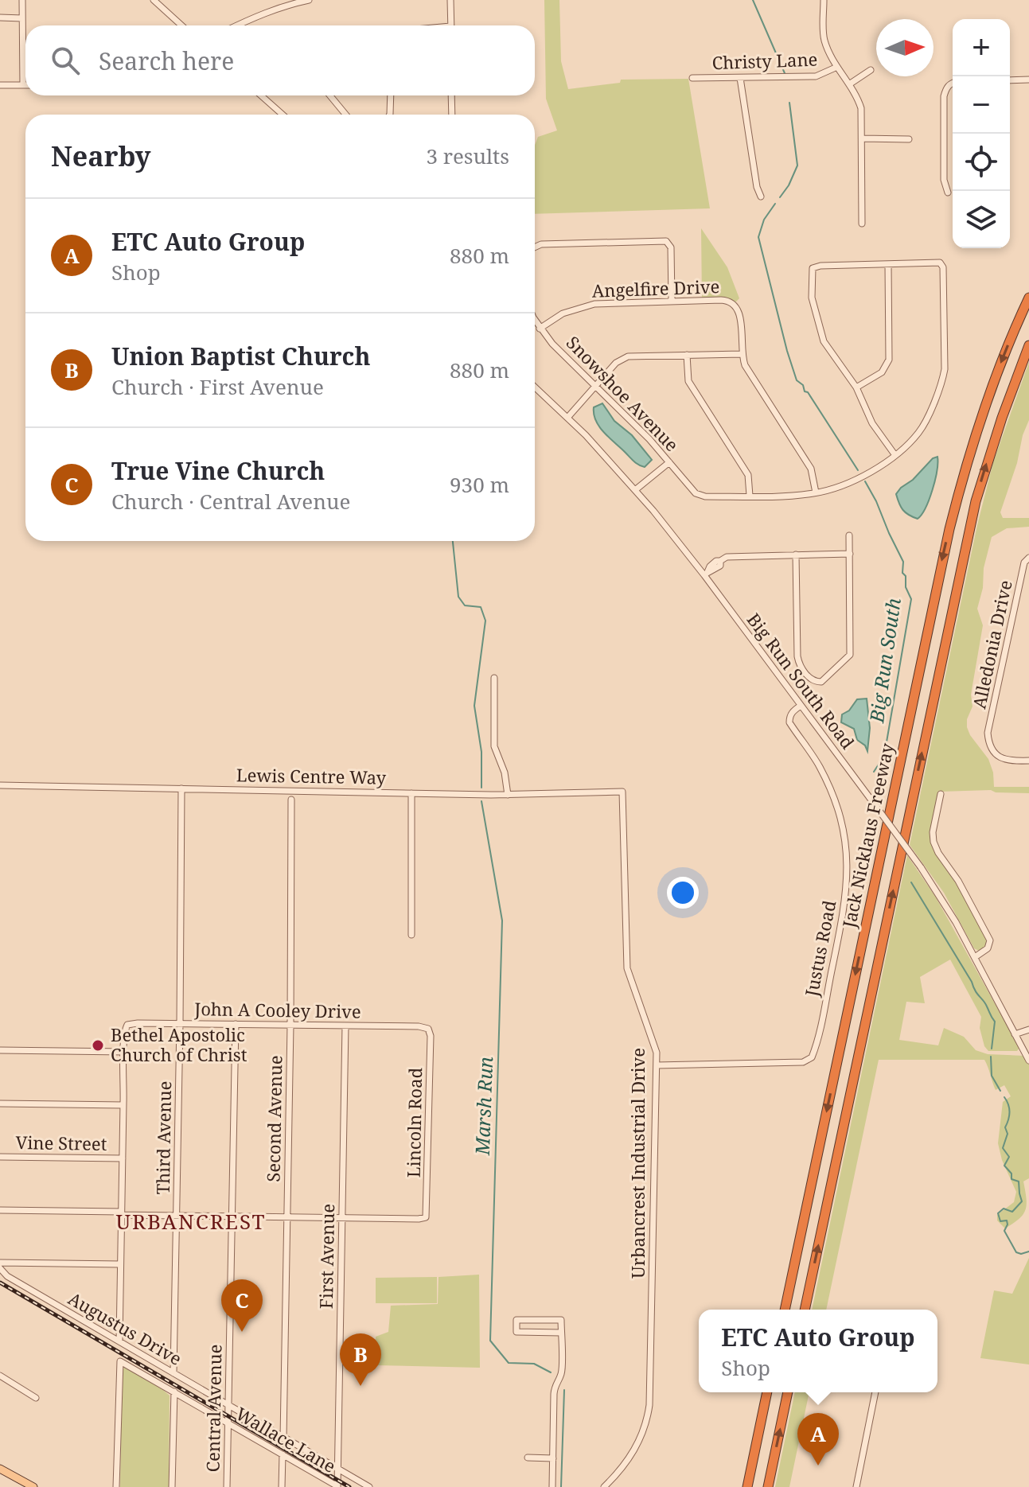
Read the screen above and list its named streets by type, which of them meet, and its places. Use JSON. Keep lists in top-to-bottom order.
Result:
{
  "streets": {
    "highway": ["Jack Nicklaus Freeway"],
    "street": [
      "Christy Lane",
      "Angelfire Drive",
      "Snowshoe Avenue",
      "Alledonia Drive",
      "Big Run South Road",
      "Lewis Centre Way",
      "Justus Road",
      "John A Cooley Drive",
      "Second Avenue",
      "Lincoln Road",
      "Third Avenue",
      "Vine Street",
      "Urbancrest Industrial Drive",
      "First Avenue",
      "Augustus Drive",
      "Central Avenue",
      "Wallace Lane"
    ]
  },
  "crossings": [
    ["Angelfire Drive", "Snowshoe Avenue"],
    ["Big Run South Road", "Justus Road"],
    ["Lewis Centre Way", "Third Avenue"],
    ["Lewis Centre Way", "Urbancrest Industrial Drive"],
    ["Justus Road", "Urbancrest Industrial Drive"],
    ["John A Cooley Drive", "Second Avenue"],
    ["John A Cooley Drive", "Lincoln Road"],
    ["John A Cooley Drive", "Third Avenue"],
    ["John A Cooley Drive", "First Avenue"],
    ["John A Cooley Drive", "Central Avenue"],
    ["Second Avenue", "Augustus Drive"],
    ["Lincoln Road", "First Avenue"],
    ["Third Avenue", "Augustus Drive"],
    ["First Avenue", "Augustus Drive"],
    ["First Avenue", "Wallace Lane"],
    ["Augustus Drive", "Central Avenue"],
    ["Central Avenue", "Wallace Lane"]
  ],
  "districts": ["URBANCREST"],
  "water": ["Big Run South", "Marsh Run"],
  "places": ["Bethel Apostolic Church of Christ"],
  "north": "right",
  "page": {
    "map_buttons": ["+", "−"],
    "search": "Search here",
    "heading": ["Nearby", "3 results"],
    "list": [
      {
        "mark": "A",
        "name": "ETC Auto Group",
        "note": "Shop",
        "value": "880 m"
      },
      {
        "mark": "B",
        "name": "Union Baptist Church",
        "note": "Church · First Avenue",
        "value": "880 m"
      },
      {
        "mark": "C",
        "name": "True Vine Church",
        "note": "Church · Central Avenue",
        "value": "930 m"
      }
    ],
    "pins": ["C", "B", "A"],
    "popup": ["ETC Auto Group", "Shop"]
  }
}
